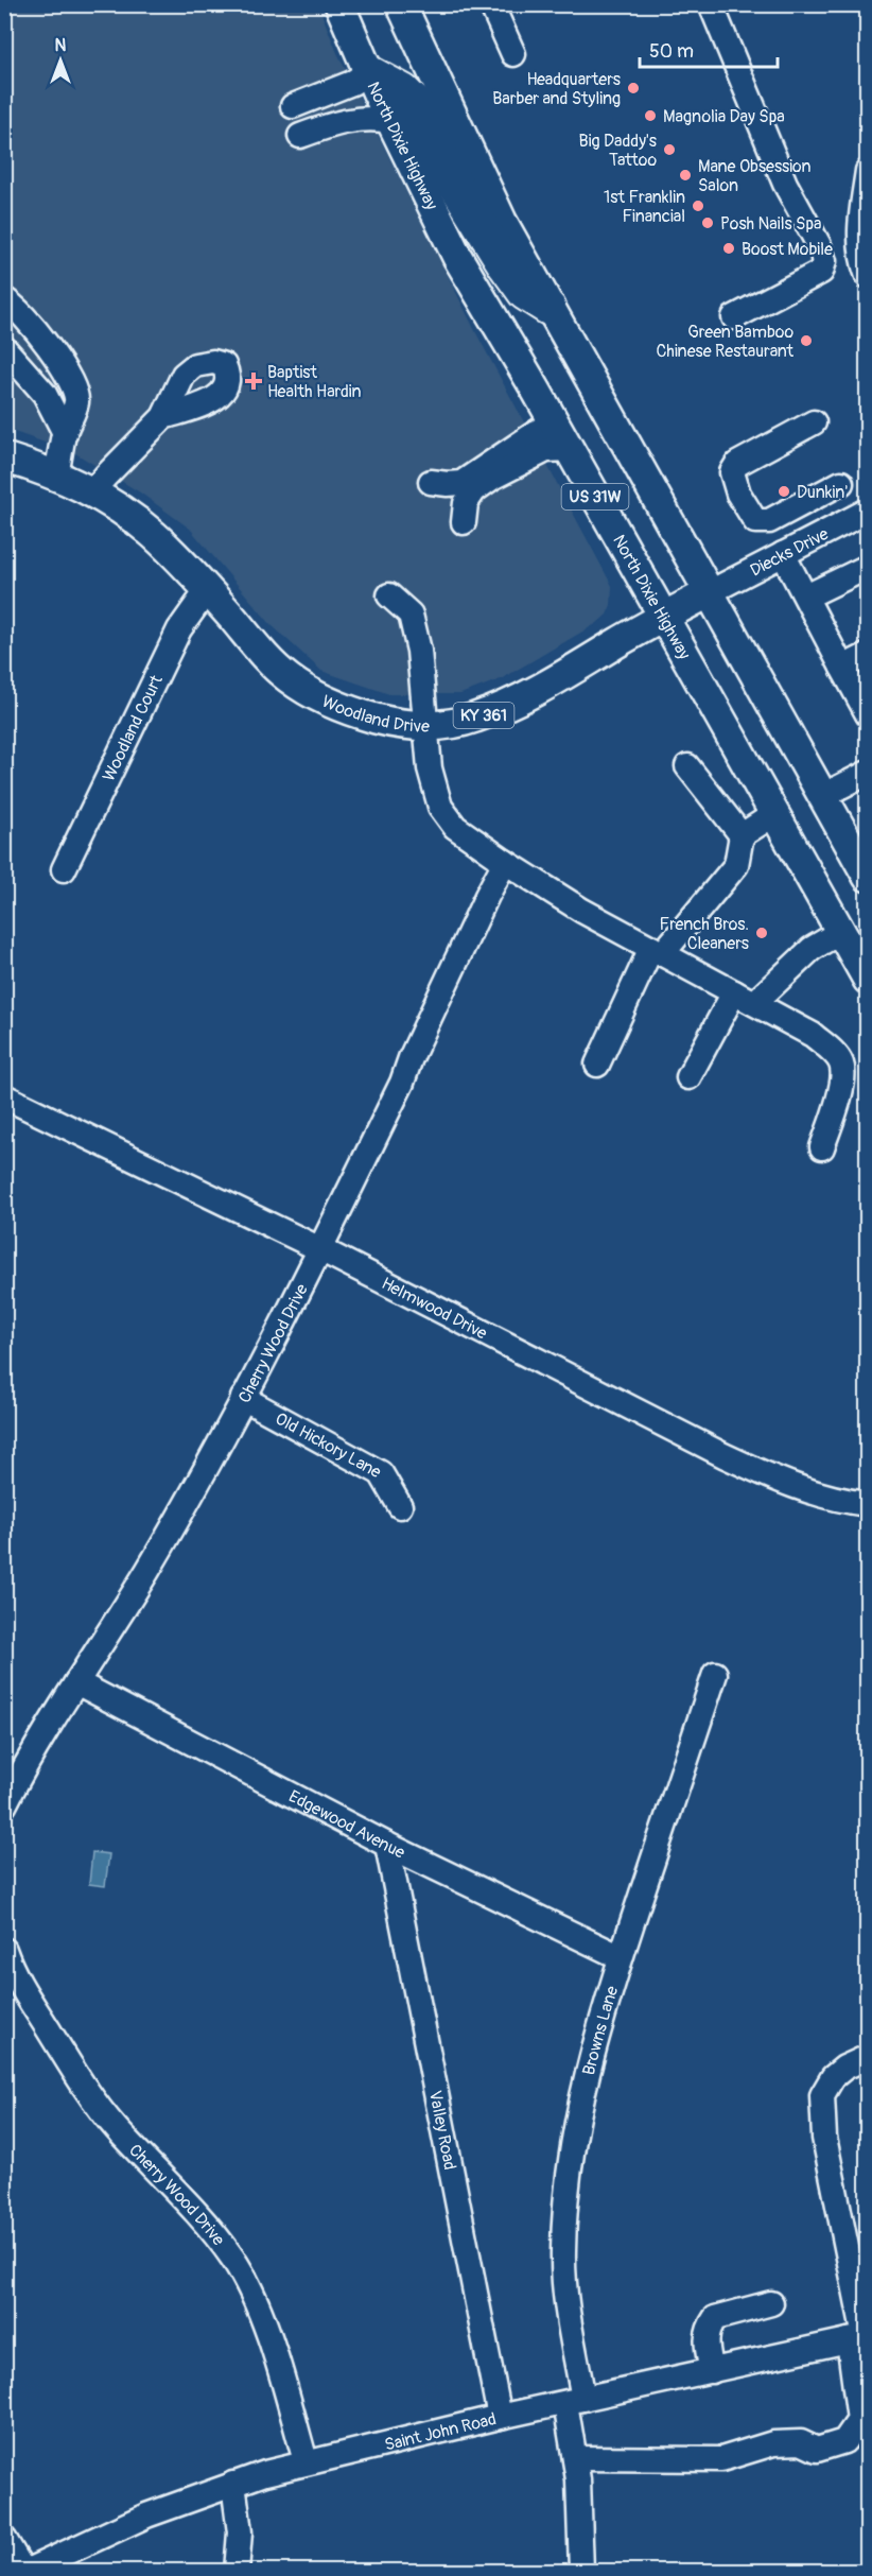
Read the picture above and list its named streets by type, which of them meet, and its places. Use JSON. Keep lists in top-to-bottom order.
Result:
{
  "streets": {
    "main road": [
      "North Dixie Highway",
      "US 31W",
      "Woodland Drive",
      "KY 361"
    ],
    "street": [
      "Diecks Drive",
      "Woodland Court",
      "Helmwood Drive",
      "Cherry Wood Drive",
      "Old Hickory Lane",
      "Edgewood Avenue",
      "Browns Lane",
      "Valley Road",
      "Saint John Road"
    ]
  },
  "crossings": [
    ["North Dixie Highway", "Woodland Drive"],
    ["US 31W", "Diecks Drive"],
    ["US 31W", "Woodland Drive"],
    ["Diecks Drive", "Woodland Drive"],
    ["Woodland Drive", "Woodland Court"],
    ["Helmwood Drive", "Cherry Wood Drive"],
    ["Cherry Wood Drive", "Old Hickory Lane"],
    ["Cherry Wood Drive", "Edgewood Avenue"],
    ["Cherry Wood Drive", "Saint John Road"],
    ["Edgewood Avenue", "Browns Lane"],
    ["Edgewood Avenue", "Valley Road"],
    ["Browns Lane", "Saint John Road"],
    ["Valley Road", "Saint John Road"]
  ],
  "places": {
    "other": [
      "Headquarters Barber and Styling",
      "Magnolia Day Spa",
      "Big Daddy's Tattoo",
      "Mane Obsession Salon",
      "1st Franklin Financial",
      "Posh Nails Spa",
      "Boost Mobile",
      "Green Bamboo Chinese Restaurant",
      "Dunkin'",
      "French Bros. Cleaners"
    ],
    "health": ["Baptist Health Hardin"]
  },
  "scale_bar": "50 m",
  "north": "top"
}
